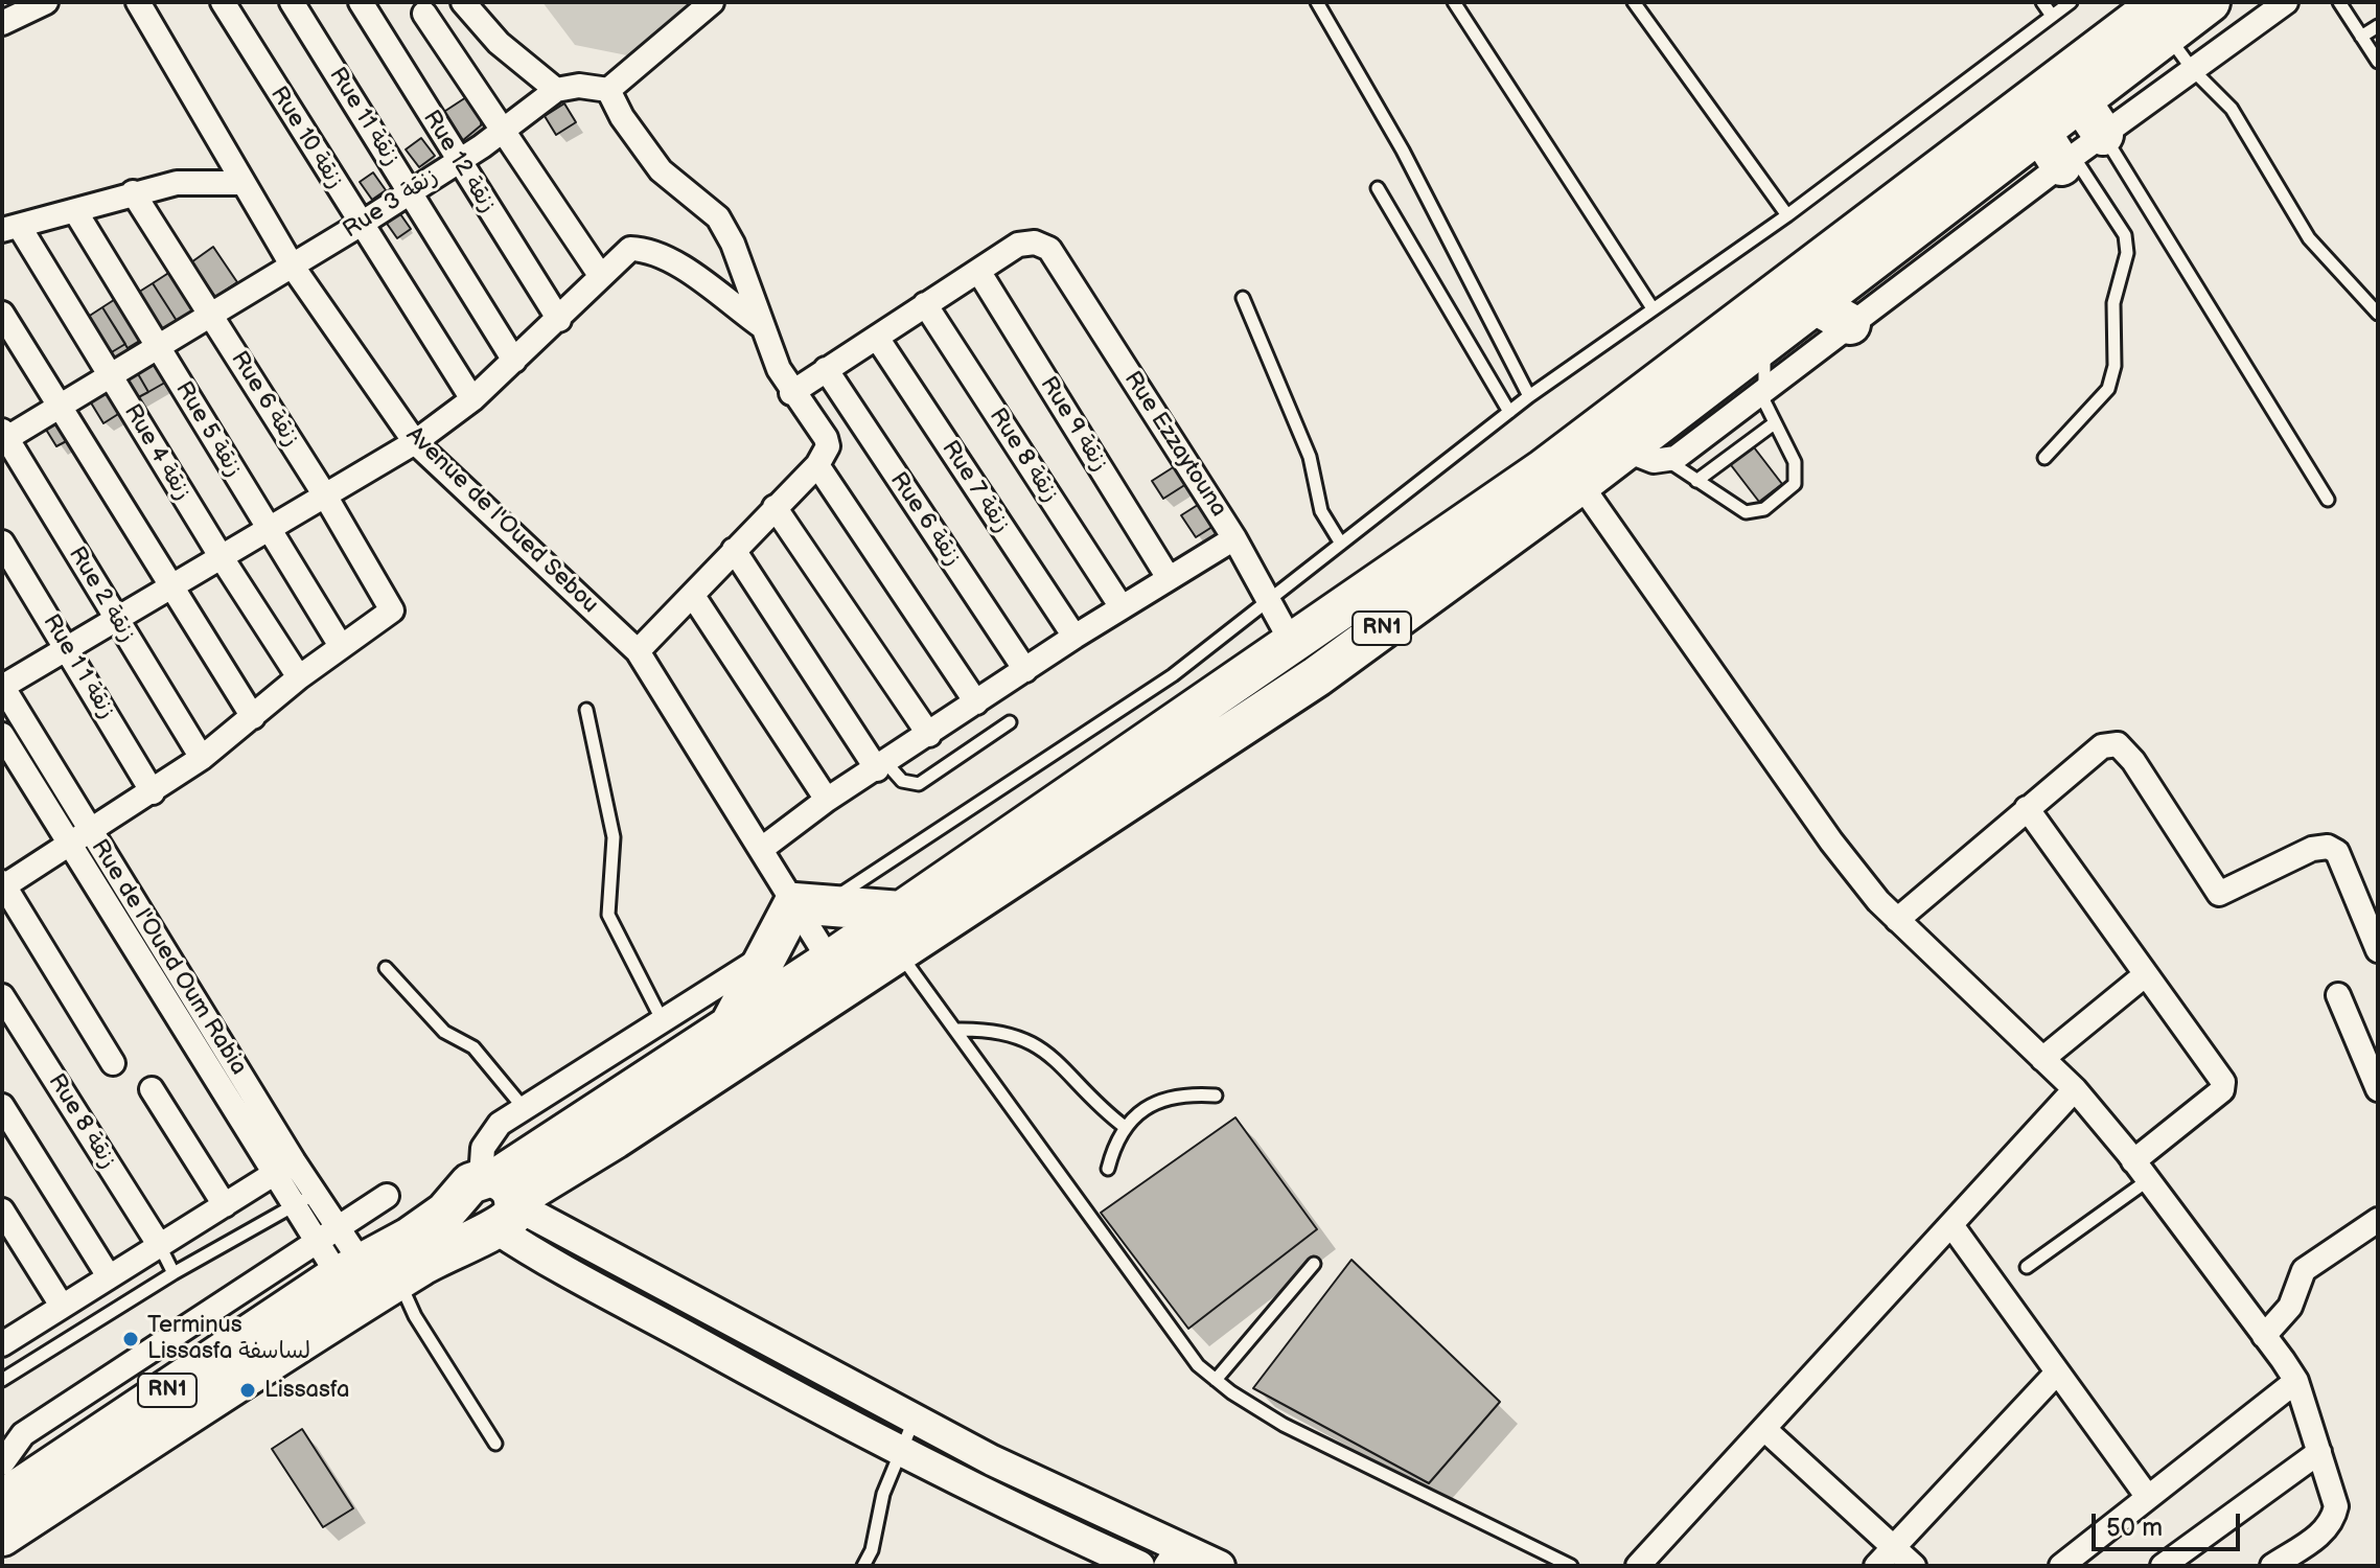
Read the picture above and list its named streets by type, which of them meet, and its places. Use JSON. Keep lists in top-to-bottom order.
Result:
{
  "streets": {
    "highway": ["RN1"],
    "street": [
      "Rue 11 زنقة",
      "Rue 10 زنقة",
      "Rue 12 زنقة",
      "Rue 3 زنقة",
      "Rue 6 زنقة",
      "Rue 9 زنقة",
      "Rue 5 زنقة",
      "Rue Ezzaytouna",
      "Rue 4 زنقة",
      "Rue 8 زنقة",
      "Rue 7 زنقة",
      "Avenue de l'Oued Sebou",
      "Rue 2 زنقة",
      "Rue 1 زنقة 1",
      "Rue de l'Oued Oum Rabia"
    ]
  },
  "crossings": [
    ["Rue 11 زنقة", "Rue 3 زنقة"],
    ["Rue 10 زنقة", "Rue 3 زنقة"],
    ["Rue 12 زنقة", "Rue 3 زنقة"],
    ["Rue 3 زنقة", "Rue 6 زنقة"],
    ["Rue 3 زنقة", "Rue 5 زنقة"],
    ["Rue 3 زنقة", "Rue 4 زنقة"],
    ["Rue 3 زنقة", "Avenue de l'Oued Sebou"],
    ["Rue 3 زنقة", "Rue 2 زنقة"],
    ["Rue 6 زنقة", "Rue 5 زنقة"],
    ["Rue 9 زنقة", "Rue Ezzaytouna"],
    ["Rue Ezzaytouna", "RN1"],
    ["Avenue de l'Oued Sebou", "RN1"],
    ["RN1", "Rue de l'Oued Oum Rabia"]
  ],
  "places": ["Terminus Lissasfa لساسفة", "Lissasfa"],
  "scale_bar": "50 m"
}
